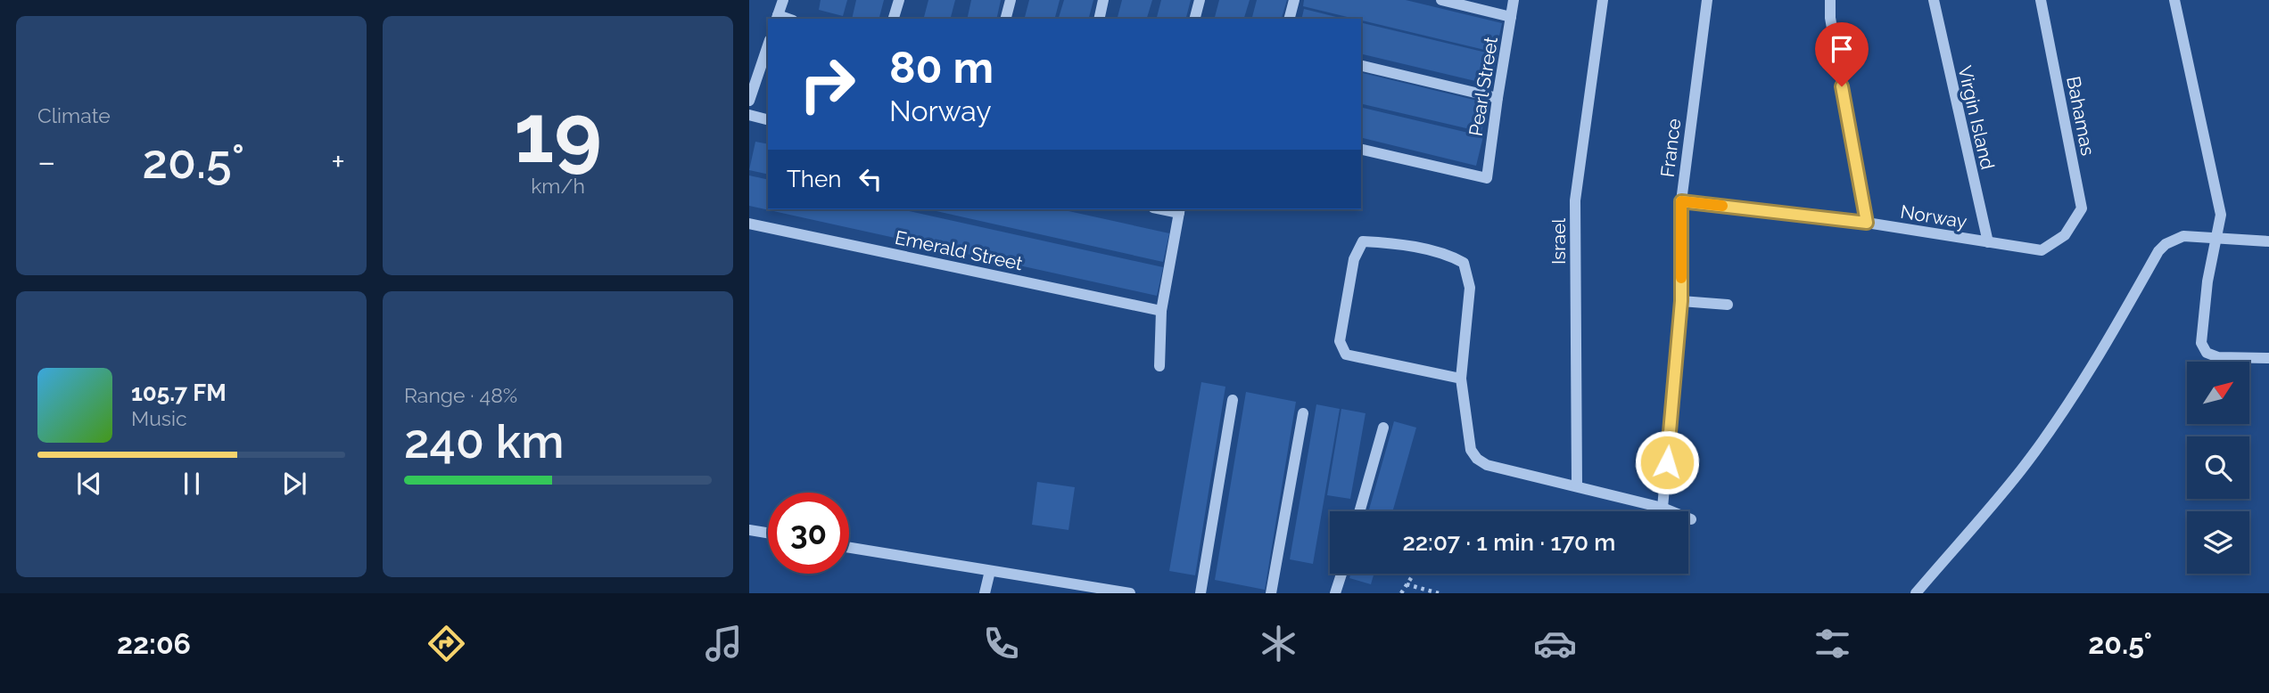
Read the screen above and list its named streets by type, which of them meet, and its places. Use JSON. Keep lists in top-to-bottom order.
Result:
{
  "streets": {
    "street": [
      "Pearl Street",
      "Bahamas",
      "Virgin Island",
      "France",
      "Norway",
      "Israel",
      "Emerald Street"
    ]
  },
  "crossings": [
    ["Bahamas", "Norway"],
    ["Virgin Island", "Norway"],
    ["France", "Norway"]
  ],
  "north": "top right",
  "page": {
    "tile": [
      "Climate",
      ["19", "km/h"],
      ["Range · 48%", "240 km"]
    ],
    "turn": ["80 m", "Norway"],
    "heat": ["−", "20.5°", "+"],
    "then": "Then",
    "song": ["105.7 FM", "Music"],
    "limit": "30",
    "trip": "22:07 · 1 min · 170 m",
    "tabs": ["22:06", "20.5°"]
  }
}
